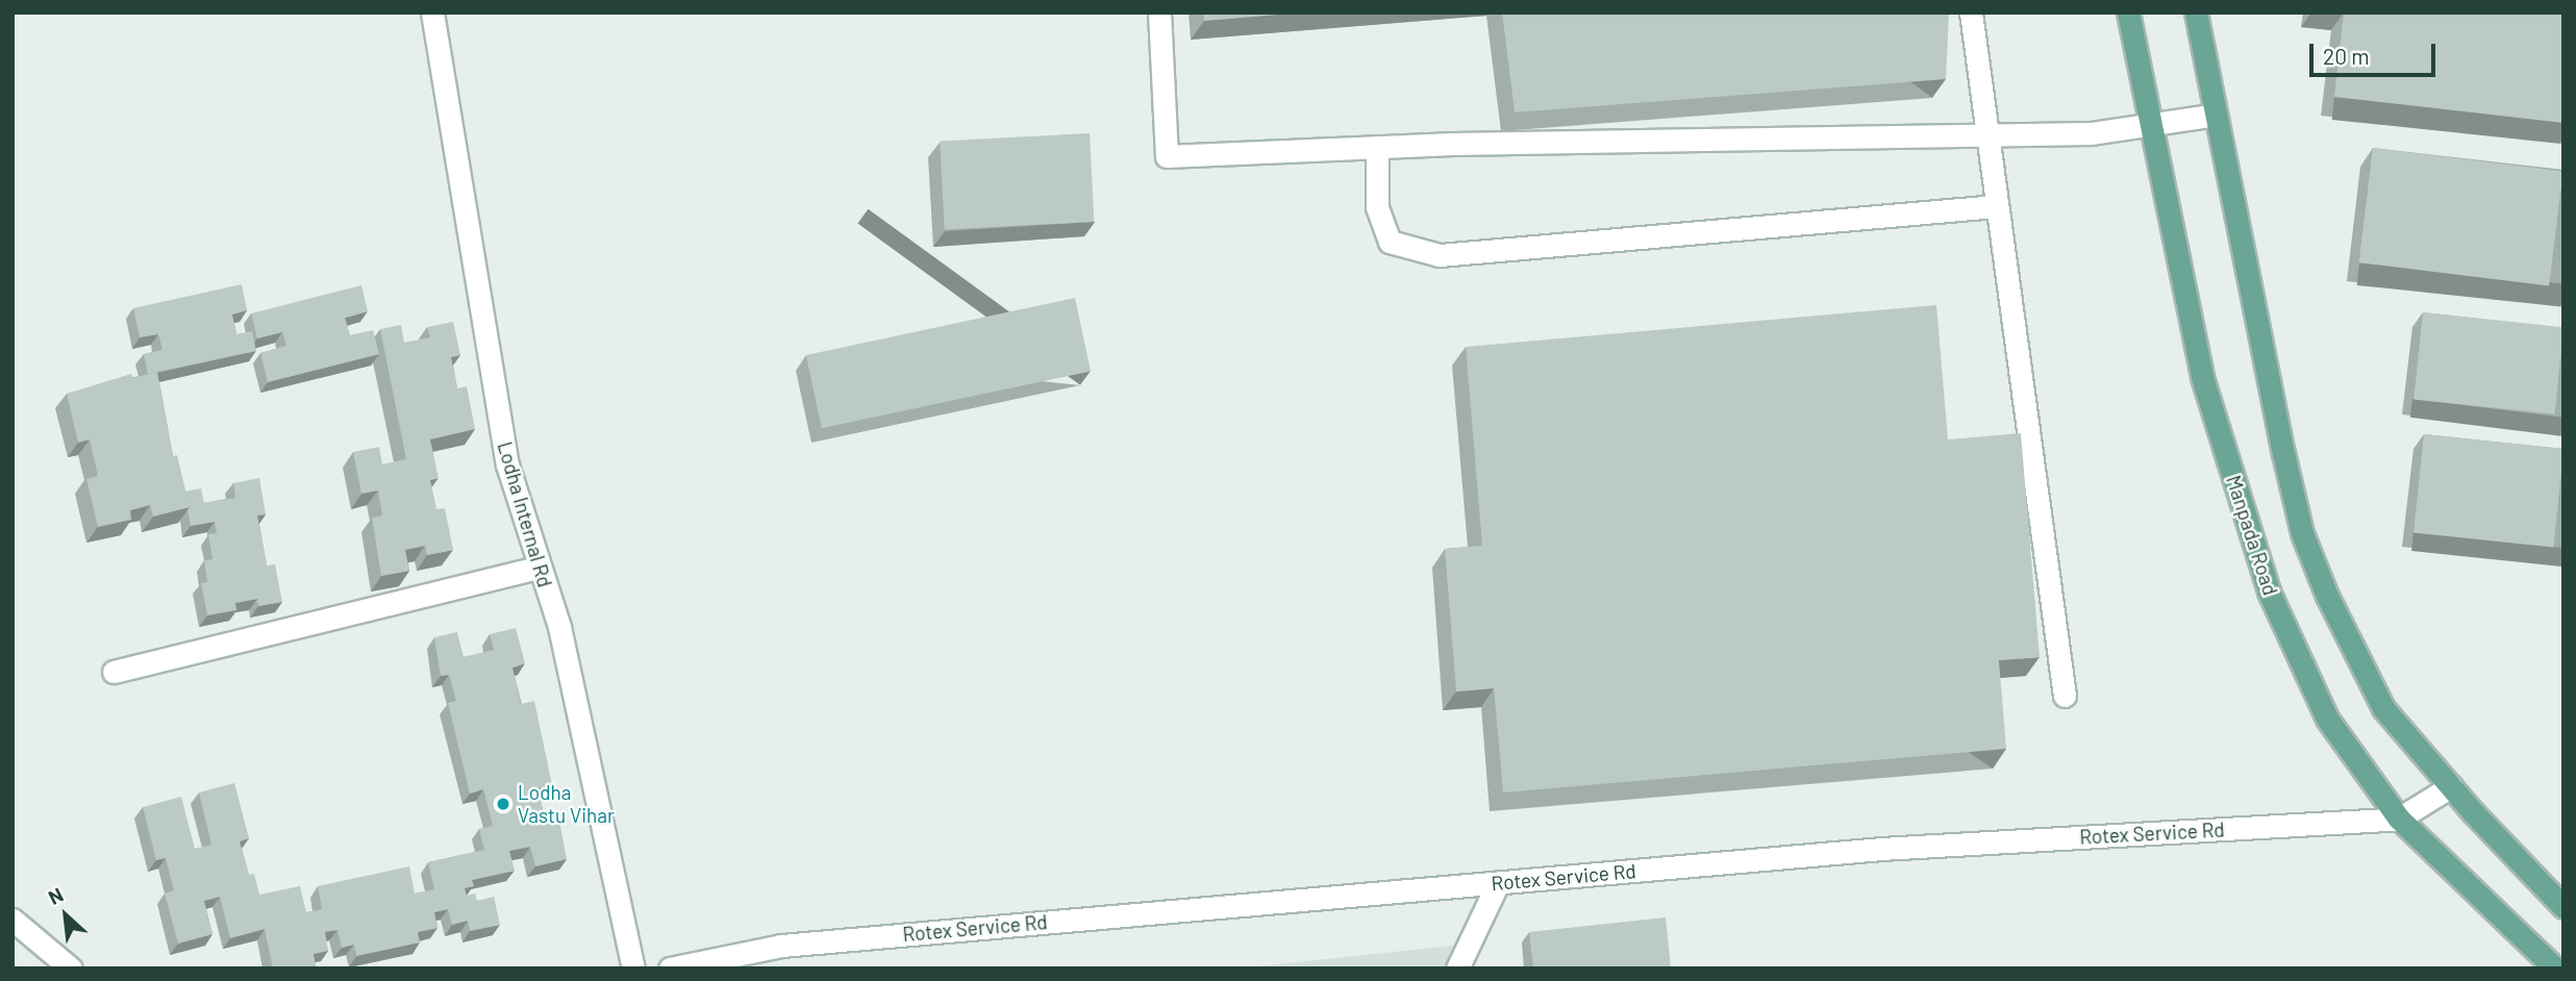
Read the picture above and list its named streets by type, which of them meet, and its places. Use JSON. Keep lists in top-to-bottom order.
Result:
{
  "streets": {
    "main road": ["Manpada Road"],
    "street": ["Lodha Internal Rd", "Rotex Service Rd"]
  },
  "crossings": [
    ["Manpada Road", "Rotex Service Rd"]
  ],
  "places": ["Lodha Vastu Vihar"],
  "scale_bar": "20 m",
  "north": "top left"
}
